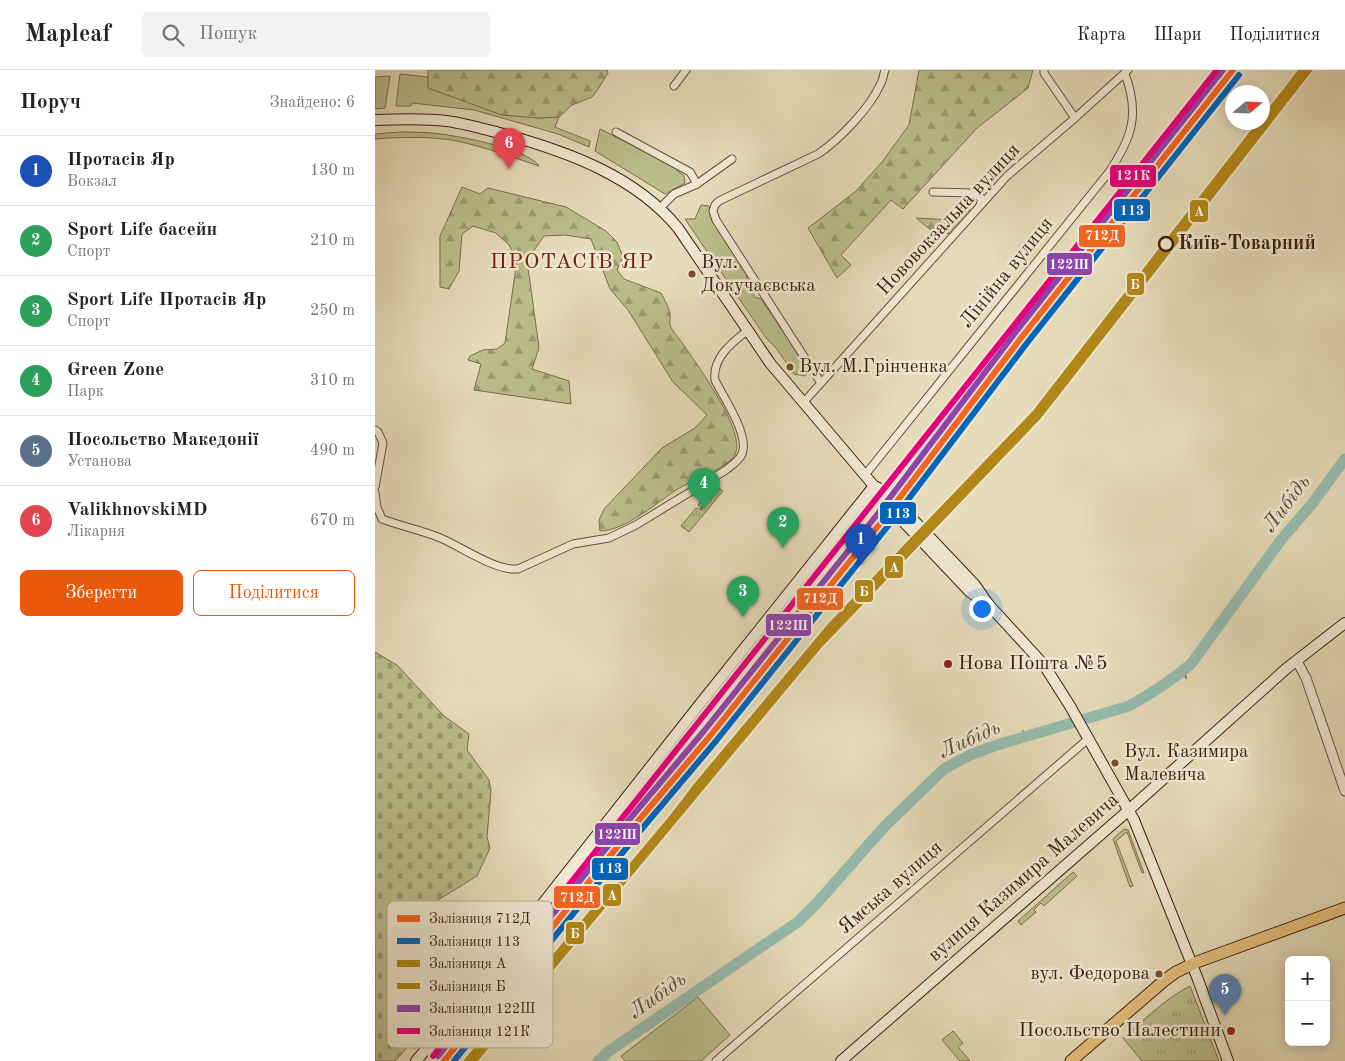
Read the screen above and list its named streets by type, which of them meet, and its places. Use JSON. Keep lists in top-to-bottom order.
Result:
{
  "streets": {
    "main road": ["вулиця Казимира Малевича"],
    "street": ["Нововокзальна вулиця", "Лінійна вулиця", "Ямська вулиця"]
  },
  "crossings": [
    ["Нововокзальна вулиця", "Лінійна вулиця"]
  ],
  "districts": ["ПРОТАСІВ ЯР"],
  "water": ["Либідь"],
  "places": [
    "Київ-Товарний",
    "Вул. Докучаєвська",
    "Вул. М.Грінченка",
    "Нова Пошта №5",
    "Вул. Казимира Малевича",
    "вул. Федорова",
    "Посольство Палестини"
  ],
  "lines": [
    "rail line 712Д",
    "rail line A",
    "rail line Б",
    "rail line 122Ш",
    "rail line 121К",
    "rail line 113"
  ],
  "legend": [
    "Залізниця 712Д",
    "Залізниця 113",
    "Залізниця A",
    "Залізниця Б",
    "Залізниця 122Ш",
    "Залізниця 121К"
  ],
  "north": "right",
  "page": {
    "header": "Mapleaf",
    "search": "Пошук",
    "nav": ["Карта", "Шари", "Поділитися"],
    "heading": ["Поруч", "Знайдено: 6"],
    "pins": [
      "6",
      "4",
      "2",
      "1",
      "3",
      "5"
    ],
    "list": [
      {
        "mark": "1",
        "name": "Протасів Яр",
        "note": "Вокзал",
        "value": "130 m"
      },
      {
        "mark": "2",
        "name": "Sport Life басейн",
        "note": "Спорт",
        "value": "210 m"
      },
      {
        "mark": "3",
        "name": "Sport Life Протасів Яр",
        "note": "Спорт",
        "value": "250 m"
      },
      {
        "mark": "4",
        "name": "Green Zone",
        "note": "Парк",
        "value": "310 m"
      },
      {
        "mark": "5",
        "name": "Посольство Македонії",
        "note": "Установа",
        "value": "490 m"
      },
      {
        "mark": "6",
        "name": "ValikhnovskiMD",
        "note": "Лікарня",
        "value": "670 m"
      }
    ],
    "buttons": ["Зберегти", "Поділитися"],
    "map_buttons": ["+", "−"]
  }
}
